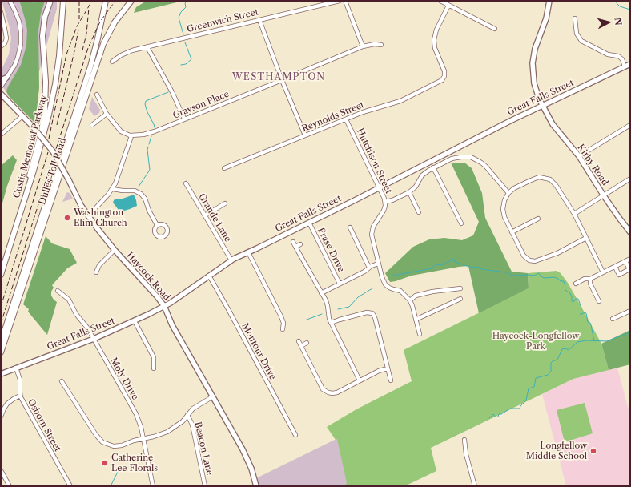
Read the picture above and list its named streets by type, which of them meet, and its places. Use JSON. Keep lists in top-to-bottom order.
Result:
{
  "streets": {
    "highway": ["Custis Memorial Parkway", "Dulles Toll Road"],
    "main road": ["Great Falls Street", "Kirby Road", "Haycock Road"],
    "street": [
      "Greenwich Street",
      "Grayson Place",
      "Reynolds Street",
      "Hutchison Street",
      "Grande Lane",
      "Frase Drive",
      "Montour Drive",
      "Moly Drive",
      "Osborn Street",
      "Beacon Lane"
    ]
  },
  "crossings": [
    ["Great Falls Street", "Hutchison Street"],
    ["Great Falls Street", "Kirby Road"],
    ["Great Falls Street", "Grande Lane"],
    ["Great Falls Street", "Frase Drive"],
    ["Great Falls Street", "Haycock Road"],
    ["Great Falls Street", "Montour Drive"],
    ["Great Falls Street", "Moly Drive"],
    ["Great Falls Street", "Osborn Street"],
    ["Reynolds Street", "Hutchison Street"],
    ["Custis Memorial Parkway", "Dulles Toll Road"]
  ],
  "districts": ["WESTHAMPTON"],
  "parks": ["Haycock-Longfellow Park"],
  "places": ["Washington Elim Church", "Longfellow Middle School", "Catherine Lee Florals"],
  "north": "right"
}
